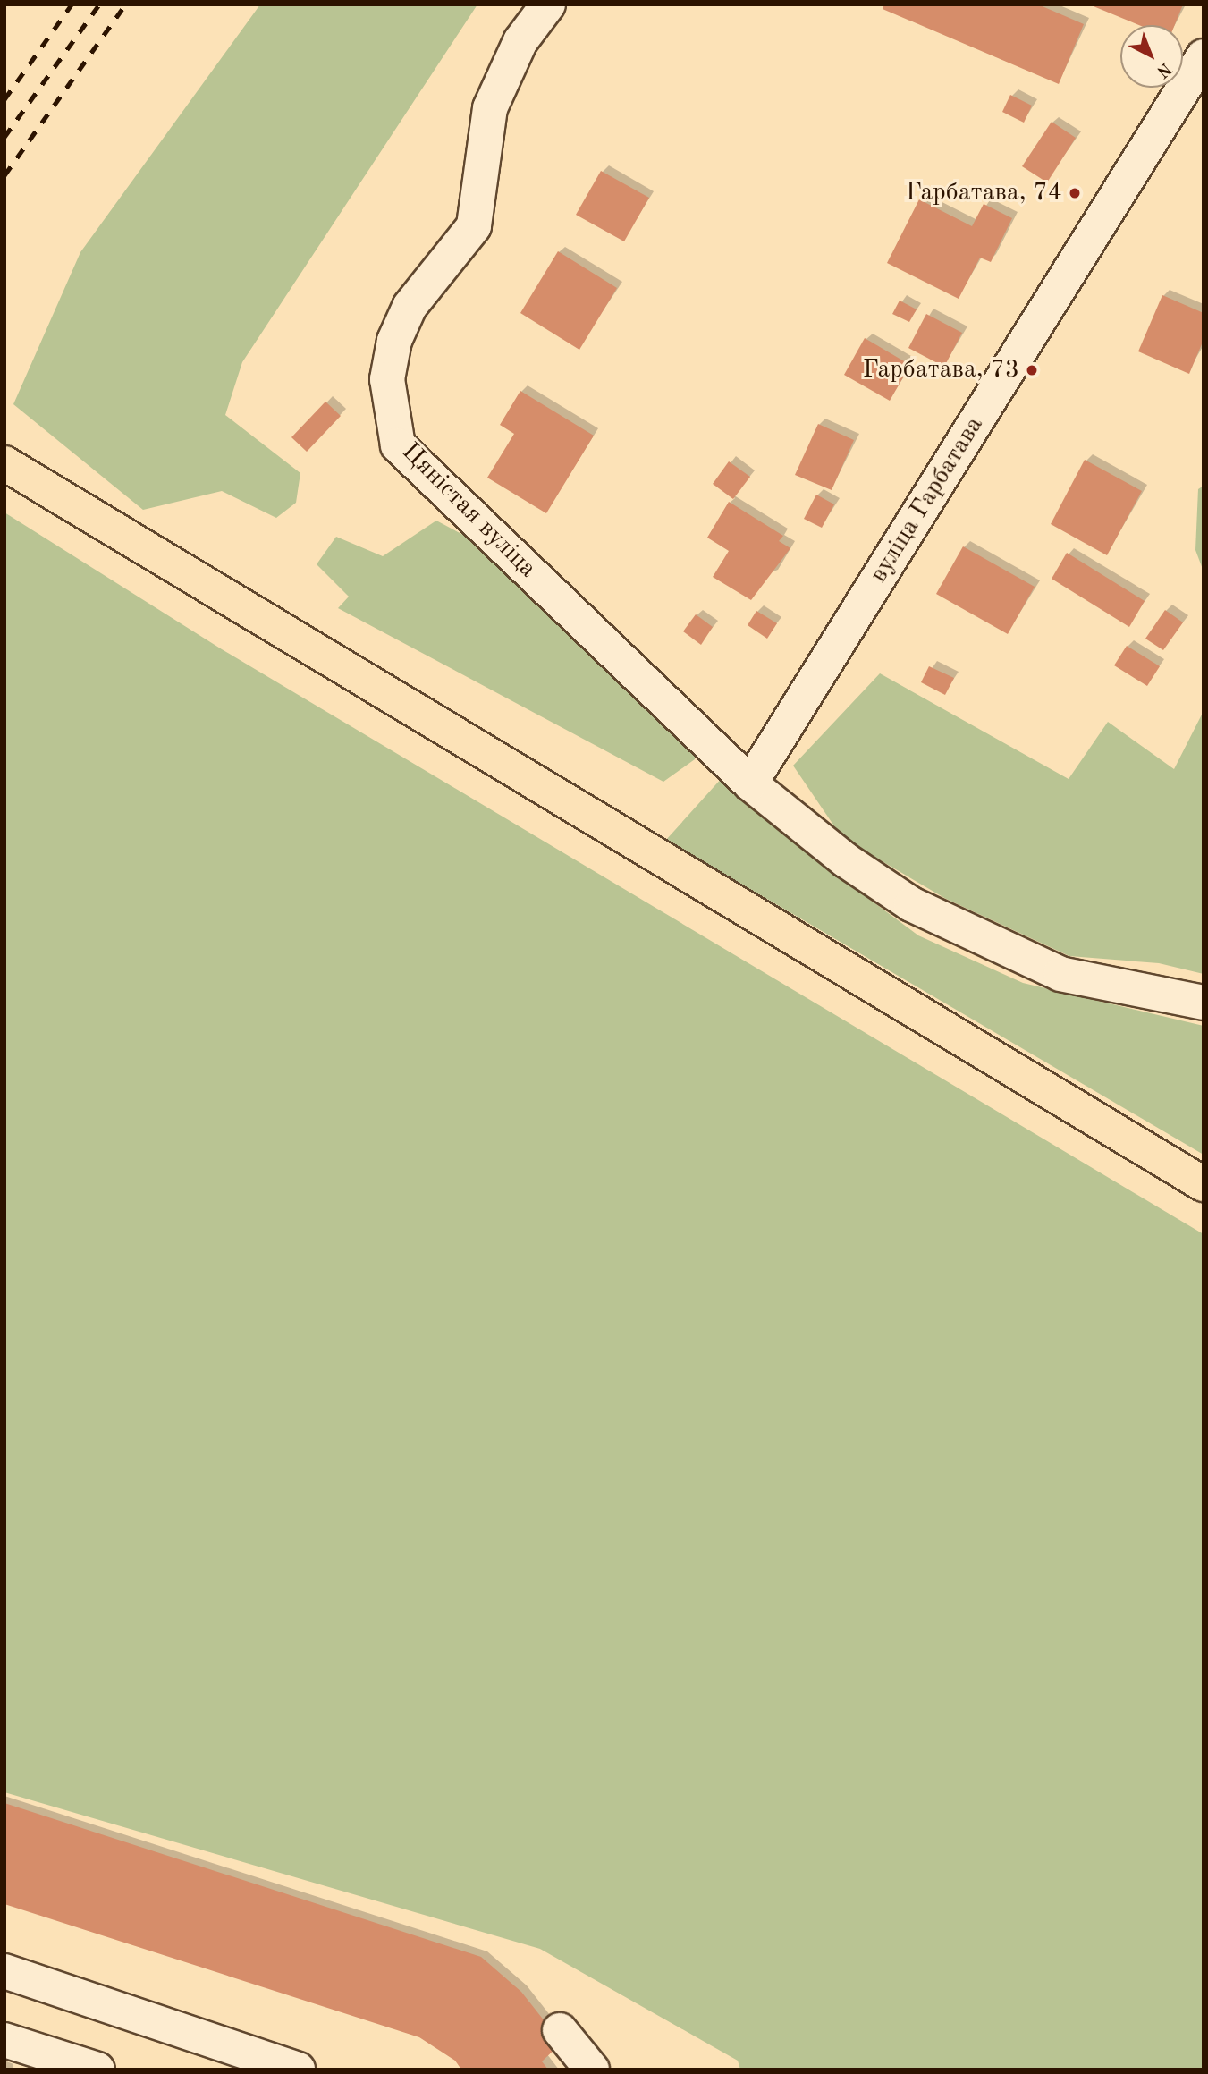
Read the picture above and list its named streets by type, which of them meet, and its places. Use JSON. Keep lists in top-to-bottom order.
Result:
{
  "streets": {
    "street": ["вуліца Гарбатава", "Цяністая вуліца"]
  },
  "crossings": [
    ["вуліца Гарбатава", "Цяністая вуліца"]
  ],
  "places": ["Гарбатава, 74", "Гарбатава, 73"],
  "north": "bottom right"
}
